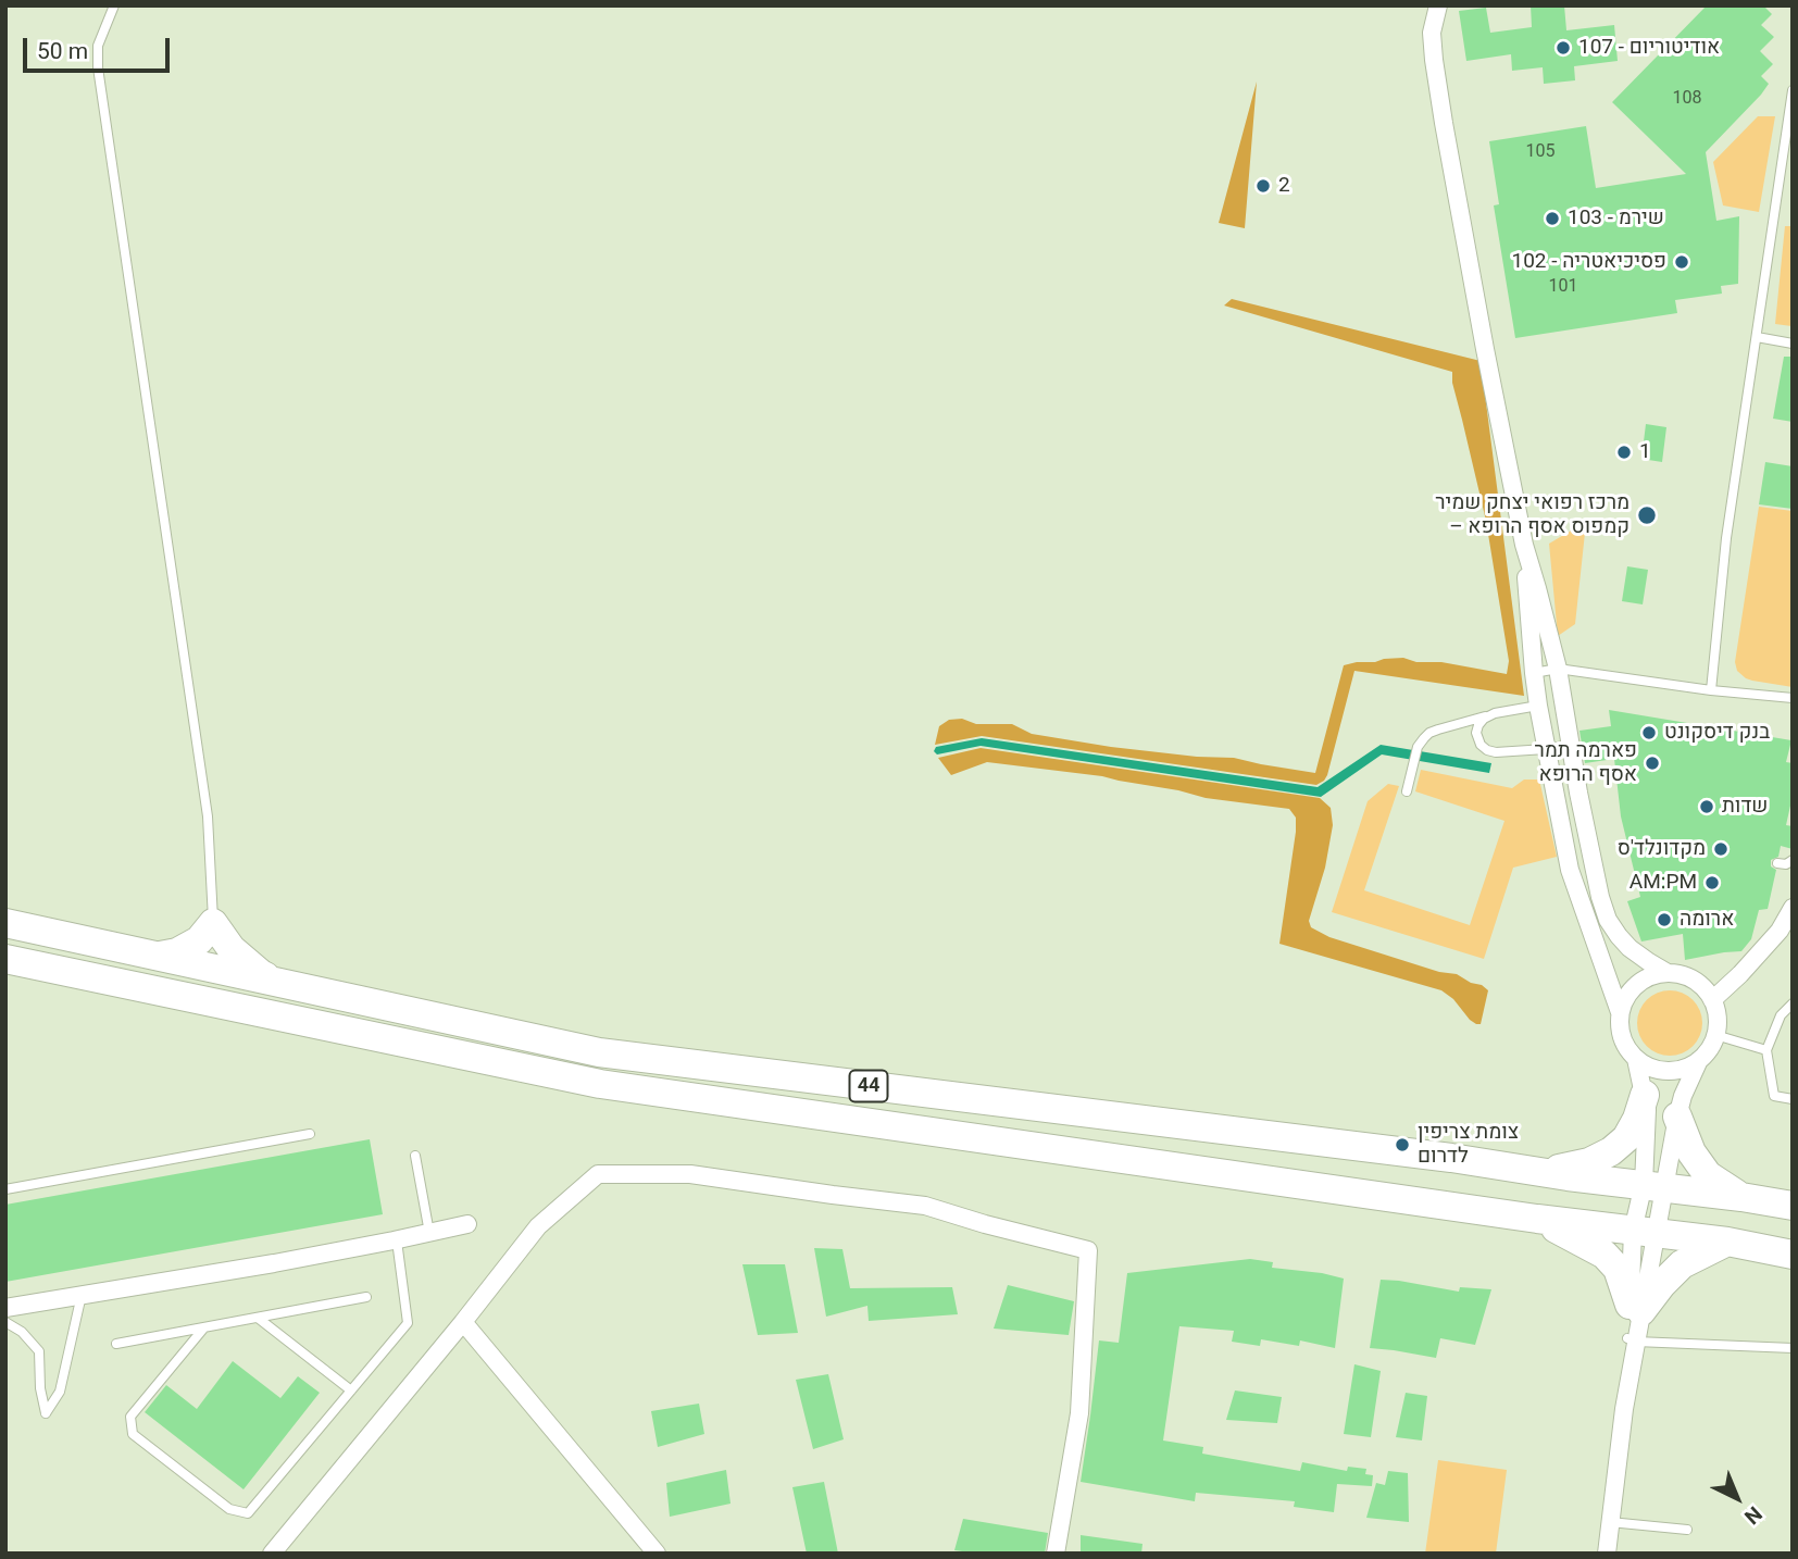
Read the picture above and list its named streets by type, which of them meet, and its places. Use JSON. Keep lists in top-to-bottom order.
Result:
{
  "streets": {
    "highway": ["44"]
  },
  "places": [
    "107 - אודיטוריום",
    "2",
    "103 - שירמ",
    "102 - פסיכיאטריה",
    "1",
    "מרכז רפואי יצחק שמיר – קמפוס אסף הרופא",
    "בנק דיסקונט",
    "פארמה תמר אסף הרופא",
    "שדות",
    "מקדונלד'ס",
    "AM:PM",
    "ארומה",
    "צומת צריפין לדרום"
  ],
  "house_numbers": ["108", "105", "101"],
  "scale_bar": "50 m",
  "north": "bottom right"
}
